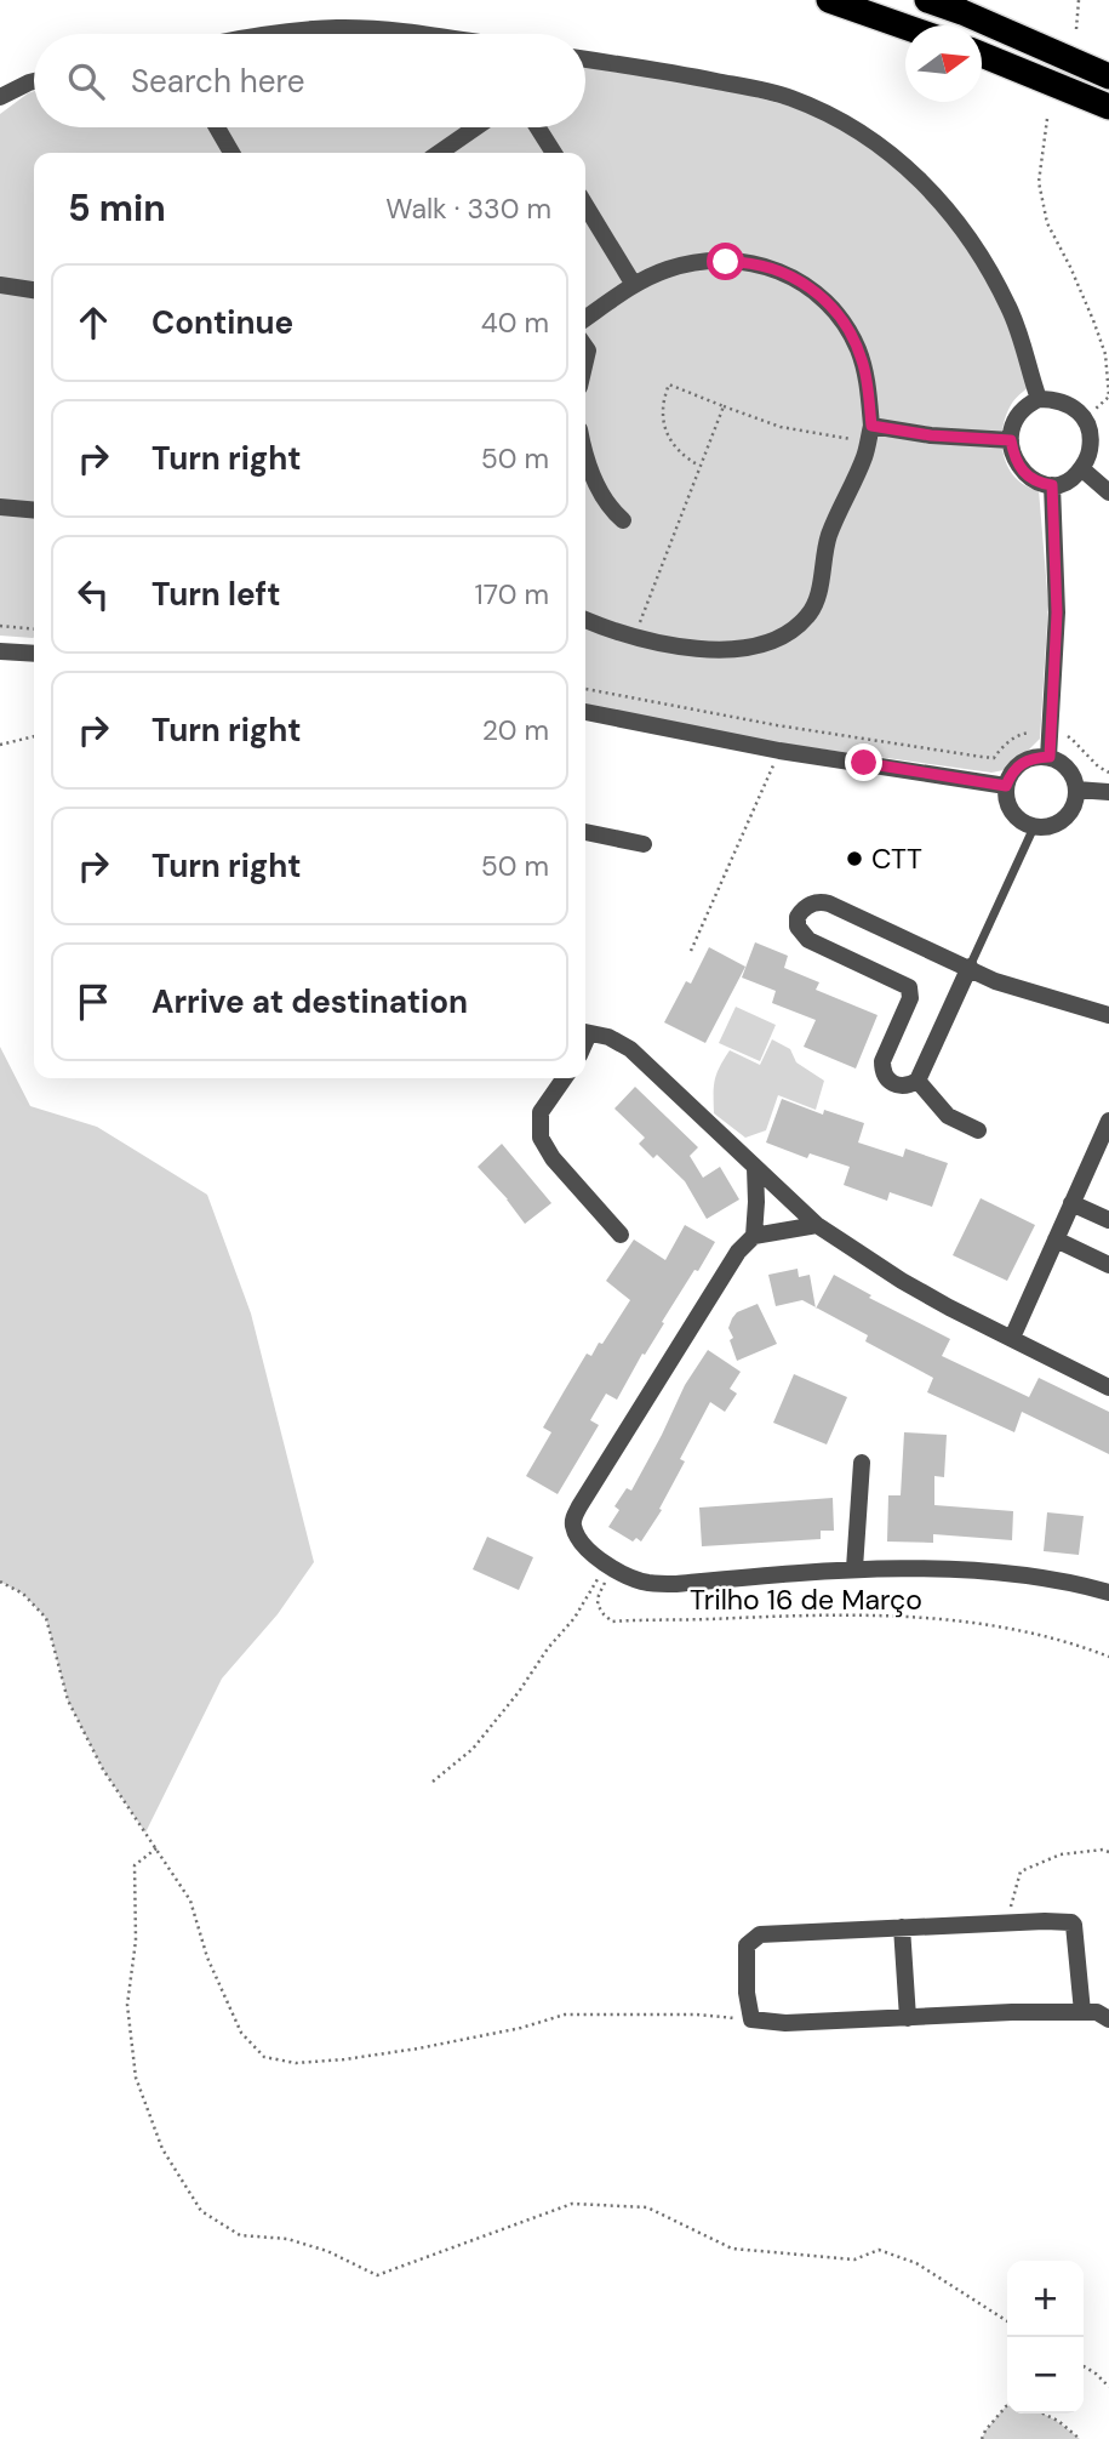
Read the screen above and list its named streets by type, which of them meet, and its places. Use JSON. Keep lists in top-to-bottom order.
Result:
{
  "streets": {
    "path": ["Trilho 16 de Março"]
  },
  "places": ["CTT"],
  "north": "right",
  "page": {
    "search": "Search here",
    "heading": ["5 min", "Walk · 330 m"],
    "list": [
      ["Continue", "40 m"],
      ["Turn right", "50 m"],
      ["Turn left", "170 m"],
      ["Turn right", "20 m"],
      ["Turn right", "50 m"],
      "Arrive at destination"
    ],
    "map_buttons": ["+", "−"]
  }
}
